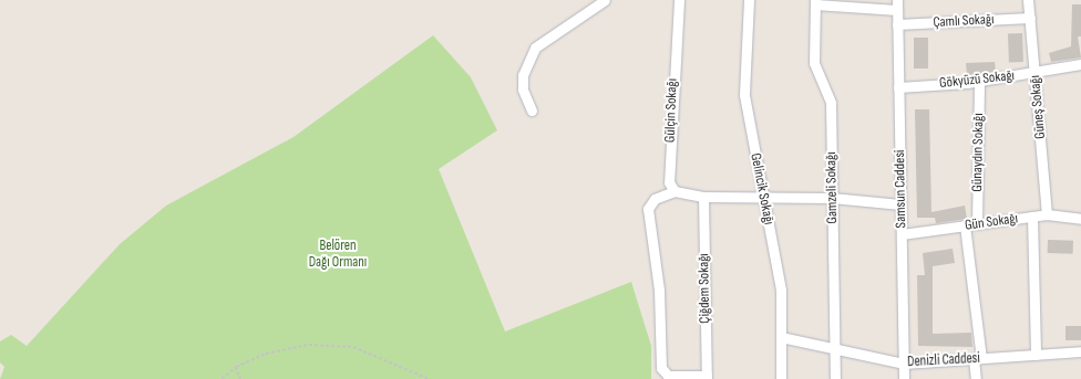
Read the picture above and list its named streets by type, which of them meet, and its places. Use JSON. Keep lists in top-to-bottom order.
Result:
{
  "streets": {
    "street": [
      "Çamlı Sokağı",
      "Gökyüzü Sokağı",
      "Güneş Sokağı",
      "Gülçin Sokağı",
      "Günaydın Sokağı",
      "Gamzeli Sokağı",
      "Gelincik Sokağı",
      "Samsun Caddesi",
      "Gün Sokağı",
      "Çiğdem Sokağı",
      "Denizli Caddesi"
    ]
  },
  "crossings": [
    ["Çamlı Sokağı", "Güneş Sokağı"],
    ["Çamlı Sokağı", "Samsun Caddesi"],
    ["Gökyüzü Sokağı", "Güneş Sokağı"],
    ["Gökyüzü Sokağı", "Günaydın Sokağı"],
    ["Gökyüzü Sokağı", "Samsun Caddesi"],
    ["Güneş Sokağı", "Gün Sokağı"],
    ["Günaydın Sokağı", "Gün Sokağı"],
    ["Gamzeli Sokağı", "Denizli Caddesi"],
    ["Gelincik Sokağı", "Denizli Caddesi"],
    ["Samsun Caddesi", "Gün Sokağı"],
    ["Samsun Caddesi", "Denizli Caddesi"]
  ],
  "parks": ["Belören Dağı Ormanı"]
}
